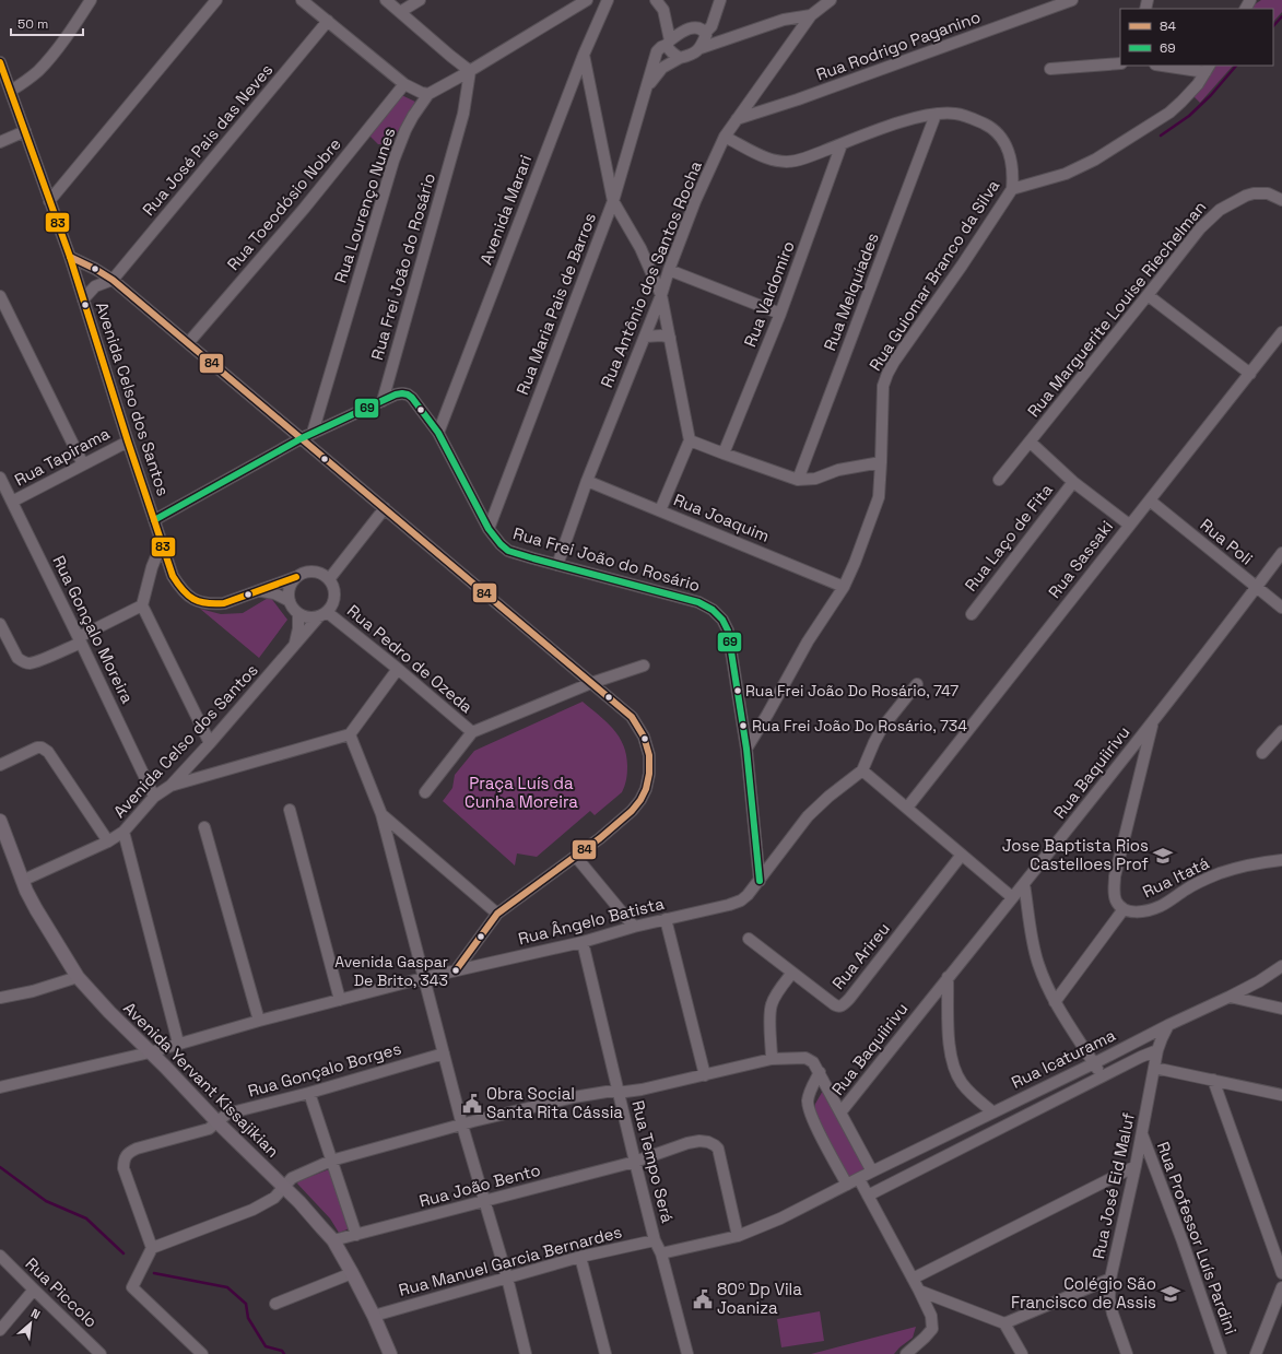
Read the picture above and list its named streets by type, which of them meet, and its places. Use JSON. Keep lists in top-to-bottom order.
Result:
{
  "streets": {
    "main road": ["Avenida Yervant Kissajikian"],
    "street": [
      "Rua Rodrigo Paganino",
      "Rua José Pais das Neves",
      "Rua Toeodósio Nobre",
      "Rua Lourenço Nunes",
      "Avenida Marari",
      "Rua Frei João do Rosário",
      "Rua Antônio dos Santos Rocha",
      "Rua Guiomar Branco da Silva",
      "Rua Melquíades",
      "Rua Valdomiro",
      "Rua Maria Pais de Barros",
      "Rua Marguerite Louise Riechelman",
      "Avenida Celso dos Santos",
      "Rua Tapirama",
      "Rua Joaquim",
      "Rua Laço de Fita",
      "Rua Poli",
      "Rua Sassaki",
      "Rua Gonçalo Moreira",
      "Rua Pedro de Ozeda",
      "Rua Baquiirivu",
      "Rua Itatá",
      "Rua Ângelo Batista",
      "Rua Arireu",
      "Rua Icaturama",
      "Rua Gonçalo Borges",
      "Rua Tempo Será",
      "Rua João Bento",
      "Rua José Eid Maluf",
      "Rua Professor Luís Pardini",
      "Rua Manuel Garcia Bernardes",
      "Rua Piccolo"
    ]
  },
  "crossings": [
    ["Rua Rodrigo Paganino", "Rua Antônio dos Santos Rocha"],
    ["Rua Lourenço Nunes", "Rua Frei João do Rosário"],
    ["Avenida Marari", "Rua Frei João do Rosário"],
    ["Rua Frei João do Rosário", "Rua Antônio dos Santos Rocha"],
    ["Rua Frei João do Rosário", "Rua Guiomar Branco da Silva"],
    ["Rua Frei João do Rosário", "Rua Maria Pais de Barros"],
    ["Rua Frei João do Rosário", "Rua Ângelo Batista"],
    ["Rua Antônio dos Santos Rocha", "Rua Guiomar Branco da Silva"],
    ["Rua Antônio dos Santos Rocha", "Rua Joaquim"],
    ["Rua Guiomar Branco da Silva", "Rua Melquíades"],
    ["Rua Guiomar Branco da Silva", "Rua Valdomiro"],
    ["Rua Guiomar Branco da Silva", "Rua Joaquim"],
    ["Avenida Celso dos Santos", "Rua Tapirama"],
    ["Avenida Celso dos Santos", "Rua Gonçalo Moreira"],
    ["Avenida Celso dos Santos", "Rua Pedro de Ozeda"],
    ["Avenida Celso dos Santos", "Avenida Yervant Kissajikian"],
    ["Rua Tapirama", "Rua Gonçalo Moreira"],
    ["Rua Poli", "Rua Sassaki"],
    ["Rua Poli", "Rua Baquiirivu"],
    ["Rua Ângelo Batista", "Avenida Yervant Kissajikian"],
    ["Rua Ângelo Batista", "Rua Tempo Será"],
    ["Rua Icaturama", "Rua Tempo Será"],
    ["Rua Icaturama", "Rua João Bento"],
    ["Rua Icaturama", "Rua José Eid Maluf"],
    ["Rua Gonçalo Borges", "Avenida Yervant Kissajikian"],
    ["Avenida Yervant Kissajikian", "Rua João Bento"],
    ["Avenida Yervant Kissajikian", "Rua Manuel Garcia Bernardes"],
    ["Rua Tempo Será", "Rua João Bento"],
    ["Rua Tempo Será", "Rua Manuel Garcia Bernardes"],
    ["Rua José Eid Maluf", "Rua Professor Luís Pardini"]
  ],
  "parks": ["Praça Luís da Cunha Moreira"],
  "places": {
    "other": ["Rua Frei João Do Rosário, 747", "Rua Frei João Do Rosário, 734", "Avenida Gaspar De Brito, 343"],
    "school or university": ["Jose Baptista Rios Castelloes Prof", "Colégio São Francisco de Assis"],
    "public building": ["Obra Social Santa Rita Cássia", "80º Dp Vila Joaniza"]
  },
  "lines": ["transit line 83", "transit line 84", "transit line 69"],
  "legend": ["84", "69"],
  "scale_bar": "50 m",
  "north": "top right"
}
